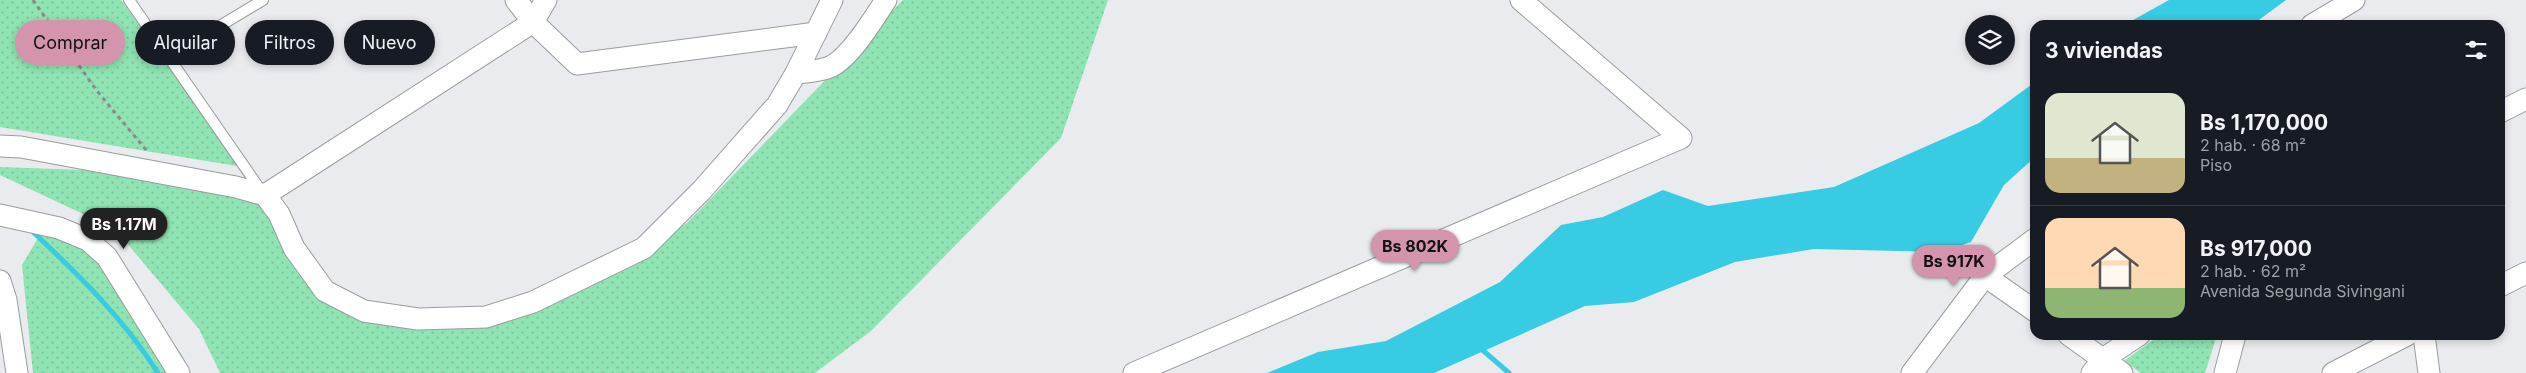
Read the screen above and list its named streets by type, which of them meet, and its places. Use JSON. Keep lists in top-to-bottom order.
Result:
{
  "page": {
    "chip": [
      "Comprar",
      "Alquilar",
      "Filtros",
      "Nuevo"
    ],
    "heading": "3 viviendas",
    "list": [
      {
        "name": "Bs 1,170,000",
        "note": "2 hab. · 68 m² · Piso"
      },
      {
        "name": "Bs 917,000",
        "note": "2 hab. · 62 m² · Avenida Segunda Sivingani"
      }
    ],
    "price": ["Bs 1.17M", "Bs 802K", "Bs 917K"]
  }
}
